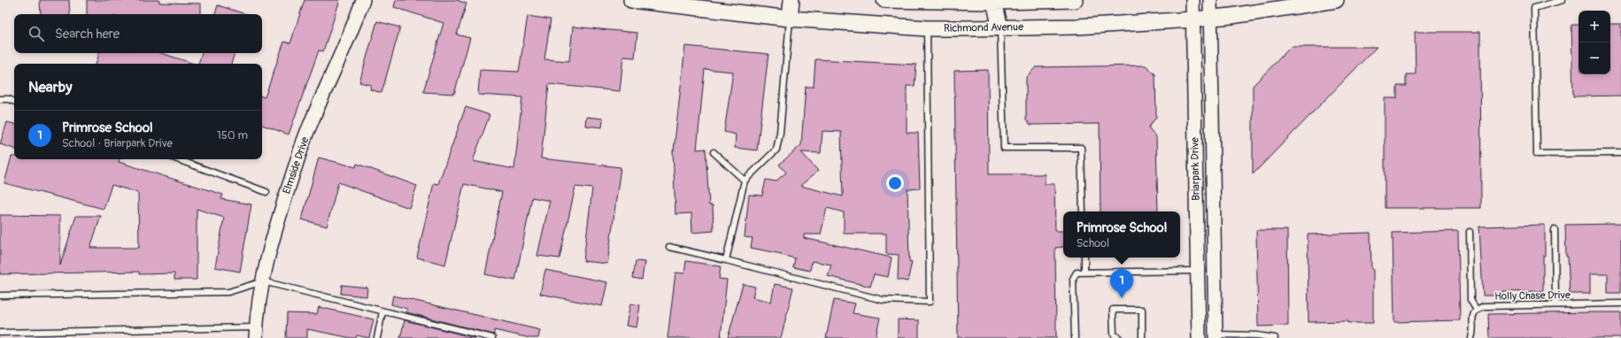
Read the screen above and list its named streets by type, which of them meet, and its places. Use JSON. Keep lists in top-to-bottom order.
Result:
{
  "streets": {
    "main road": ["Richmond Avenue"],
    "street": ["Elmside Drive", "Briarpark Drive"],
    "lane": ["Holly Chase Drive"]
  },
  "crossings": [
    ["Richmond Avenue", "Briarpark Drive"]
  ],
  "page": {
    "map_buttons": ["+", "−"],
    "search": "Search here",
    "heading": "Nearby",
    "list": [
      {
        "mark": "1",
        "name": "Primrose School",
        "note": "School · Briarpark Drive",
        "value": "150 m"
      }
    ],
    "popup": ["Primrose School", "School"],
    "pins": "1"
  }
}
